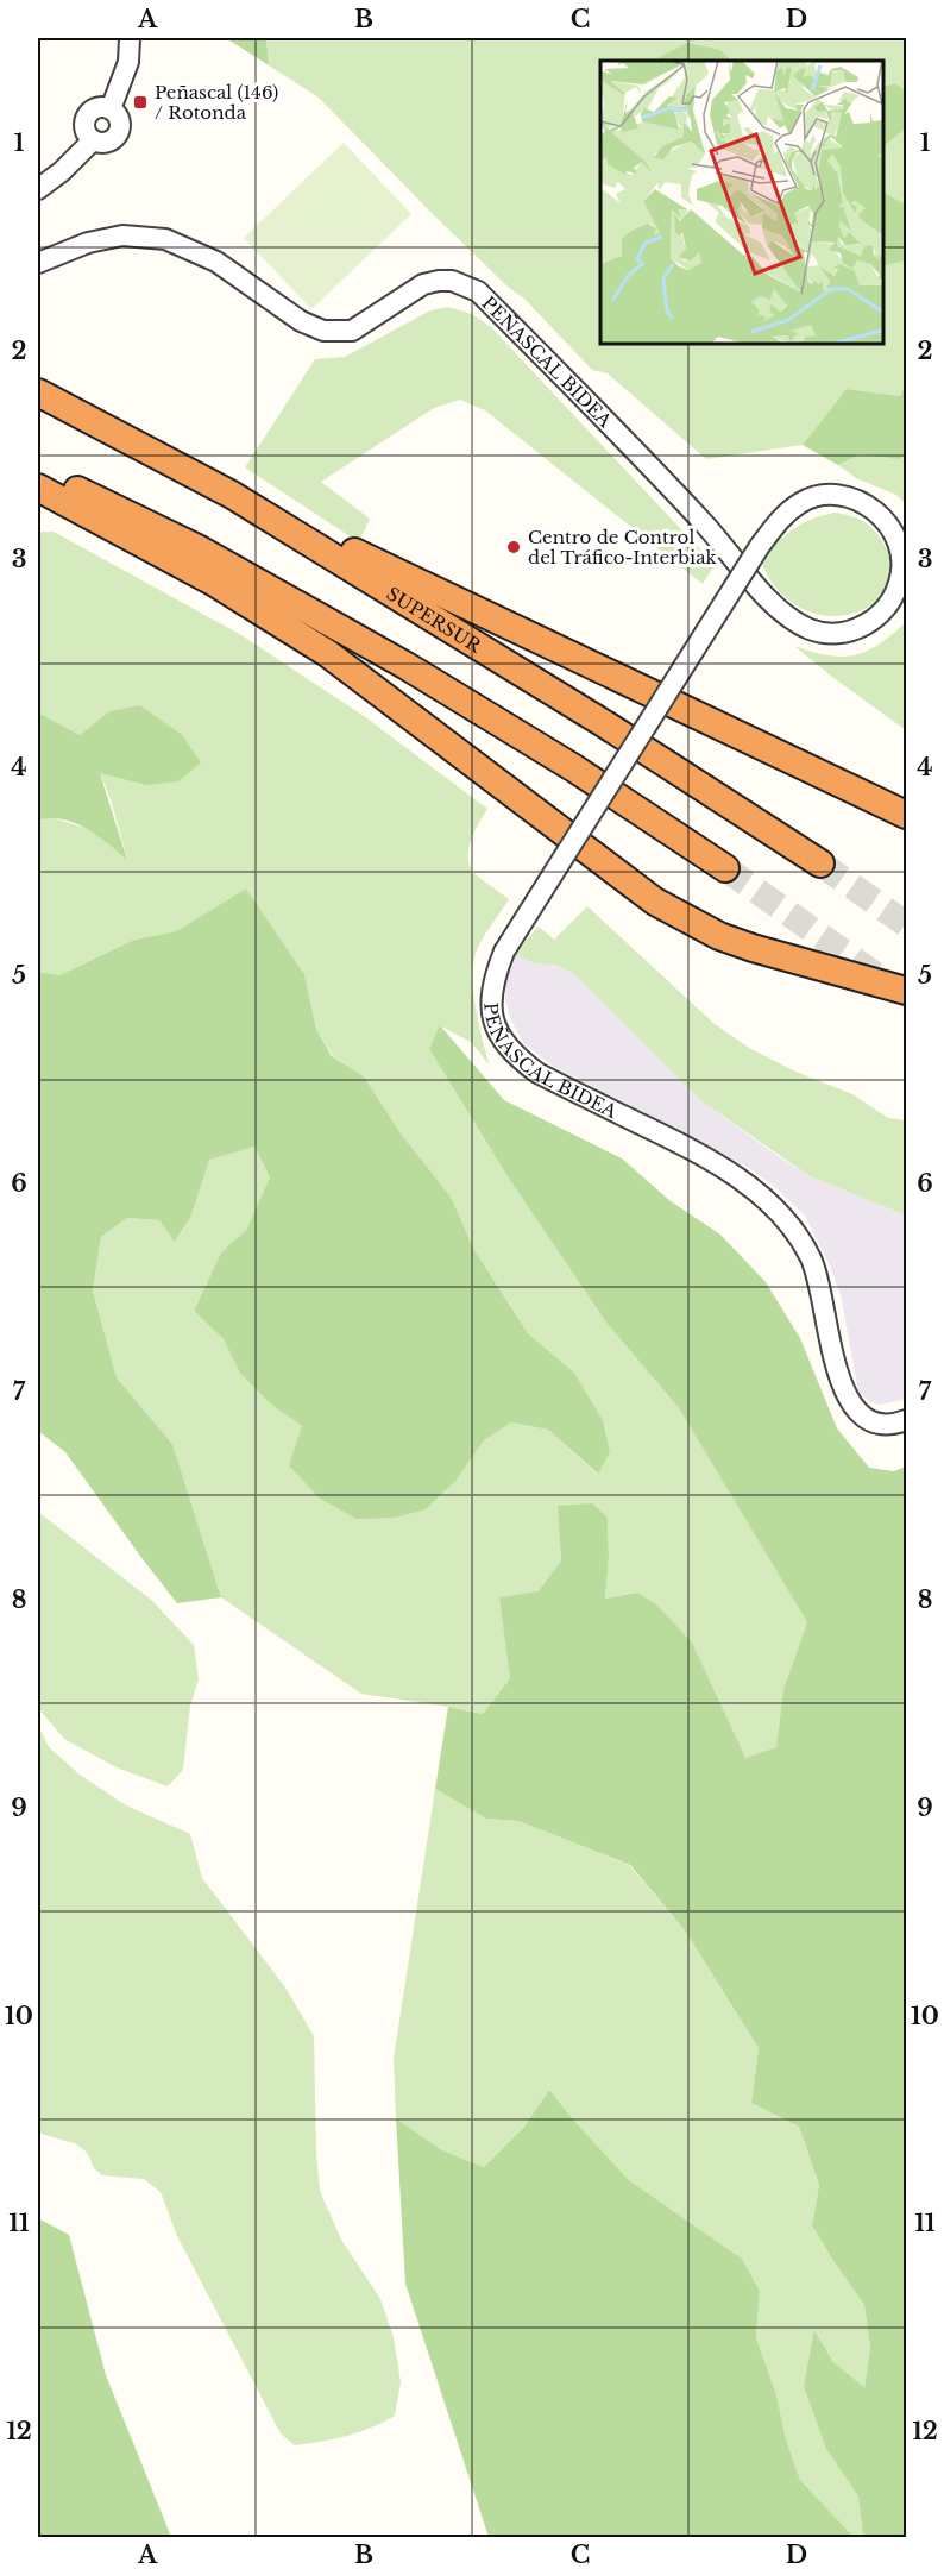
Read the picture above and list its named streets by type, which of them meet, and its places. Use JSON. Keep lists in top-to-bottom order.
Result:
{
  "streets": {
    "highway": ["SUPERSUR"],
    "street": ["PEÑASCAL BIDEA"]
  },
  "places": {
    "transit": ["Peñascal (146) / Rotonda"],
    "other": ["Centro de Control del Tráfico-Interbiak"]
  },
  "grid": {
    "columns": [
      "A",
      "B",
      "C",
      "D"
    ],
    "rows": [
      "1",
      "2",
      "3",
      "4",
      "5",
      "6",
      "7",
      "8",
      "9",
      "10",
      "11",
      "12"
    ]
  }
}
